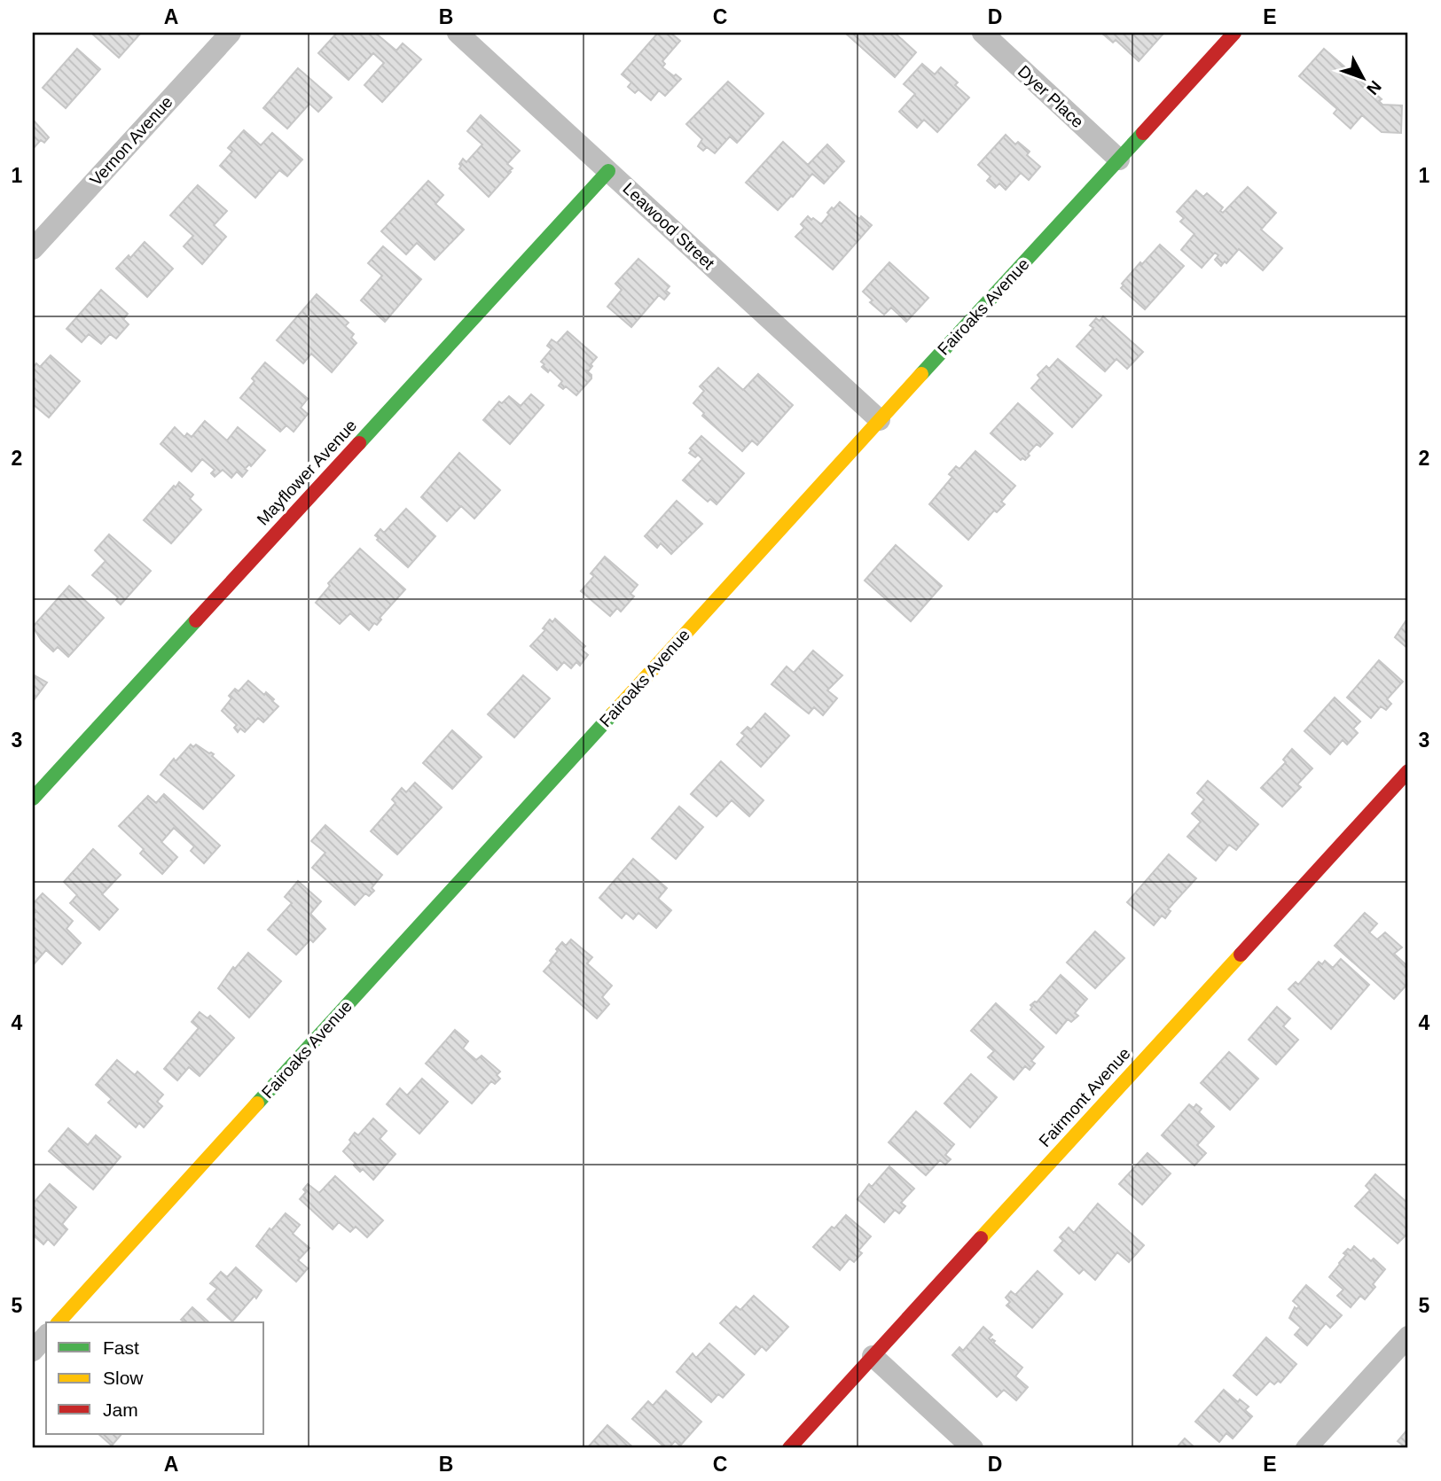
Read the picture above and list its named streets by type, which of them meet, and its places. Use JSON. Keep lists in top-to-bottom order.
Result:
{
  "streets": {
    "street": [
      "Dyer Place",
      "Vernon Avenue",
      "Leawood Street",
      "Fairoaks Avenue",
      "Mayflower Avenue",
      "Fairmont Avenue"
    ]
  },
  "crossings": [
    ["Dyer Place", "Fairoaks Avenue"],
    ["Leawood Street", "Fairoaks Avenue"],
    ["Leawood Street", "Mayflower Avenue"]
  ],
  "legend": ["Fast", "Slow", "Jam"],
  "north": "bottom right",
  "grid": {
    "columns": [
      "A",
      "B",
      "C",
      "D",
      "E"
    ],
    "rows": [
      "1",
      "2",
      "3",
      "4",
      "5"
    ]
  }
}
